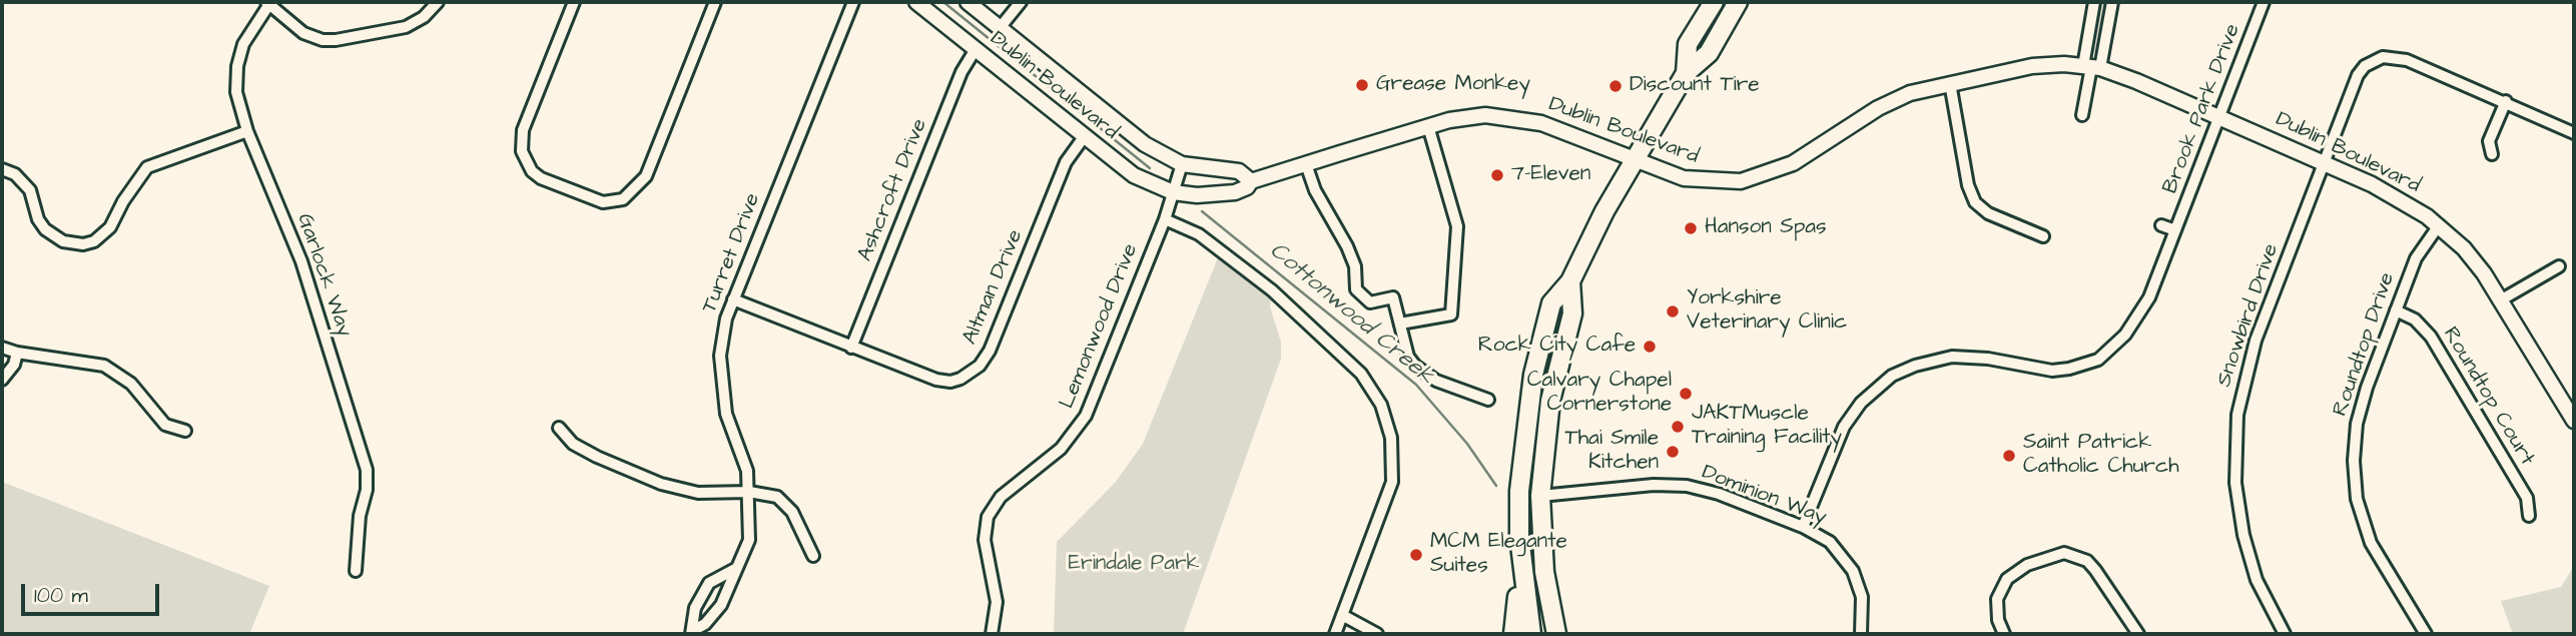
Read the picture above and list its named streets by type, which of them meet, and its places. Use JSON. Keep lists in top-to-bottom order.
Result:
{
  "streets": {
    "main road": ["Dublin Boulevard"],
    "street": [
      "Brook Park Drive",
      "Ashcroft Drive",
      "Turret Drive",
      "Garlock Way",
      "Altman Drive",
      "Snowbird Drive",
      "Lemonwood Drive",
      "Roundtop Drive",
      "Roundtop Court",
      "Dominion Way"
    ]
  },
  "crossings": [
    ["Dublin Boulevard", "Brook Park Drive"],
    ["Dublin Boulevard", "Ashcroft Drive"],
    ["Dublin Boulevard", "Altman Drive"],
    ["Dublin Boulevard", "Snowbird Drive"],
    ["Dublin Boulevard", "Lemonwood Drive"],
    ["Dublin Boulevard", "Roundtop Drive"],
    ["Brook Park Drive", "Dominion Way"],
    ["Ashcroft Drive", "Altman Drive"],
    ["Turret Drive", "Altman Drive"],
    ["Roundtop Drive", "Roundtop Court"]
  ],
  "water": ["Cottonwood Creek"],
  "parks": ["Erindale Park"],
  "places": [
    "Grease Monkey",
    "Discount Tire",
    "7-Eleven",
    "Hanson Spas",
    "Yorkshire Veterinary Clinic",
    "Rock City Cafe",
    "Calvary Chapel Cornerstone",
    "JAKTMuscle Training Facility",
    "Thai Smile Kitchen",
    "Saint Patrick Catholic Church",
    "MCM Elegante Suites"
  ],
  "scale_bar": "100 m"
}
